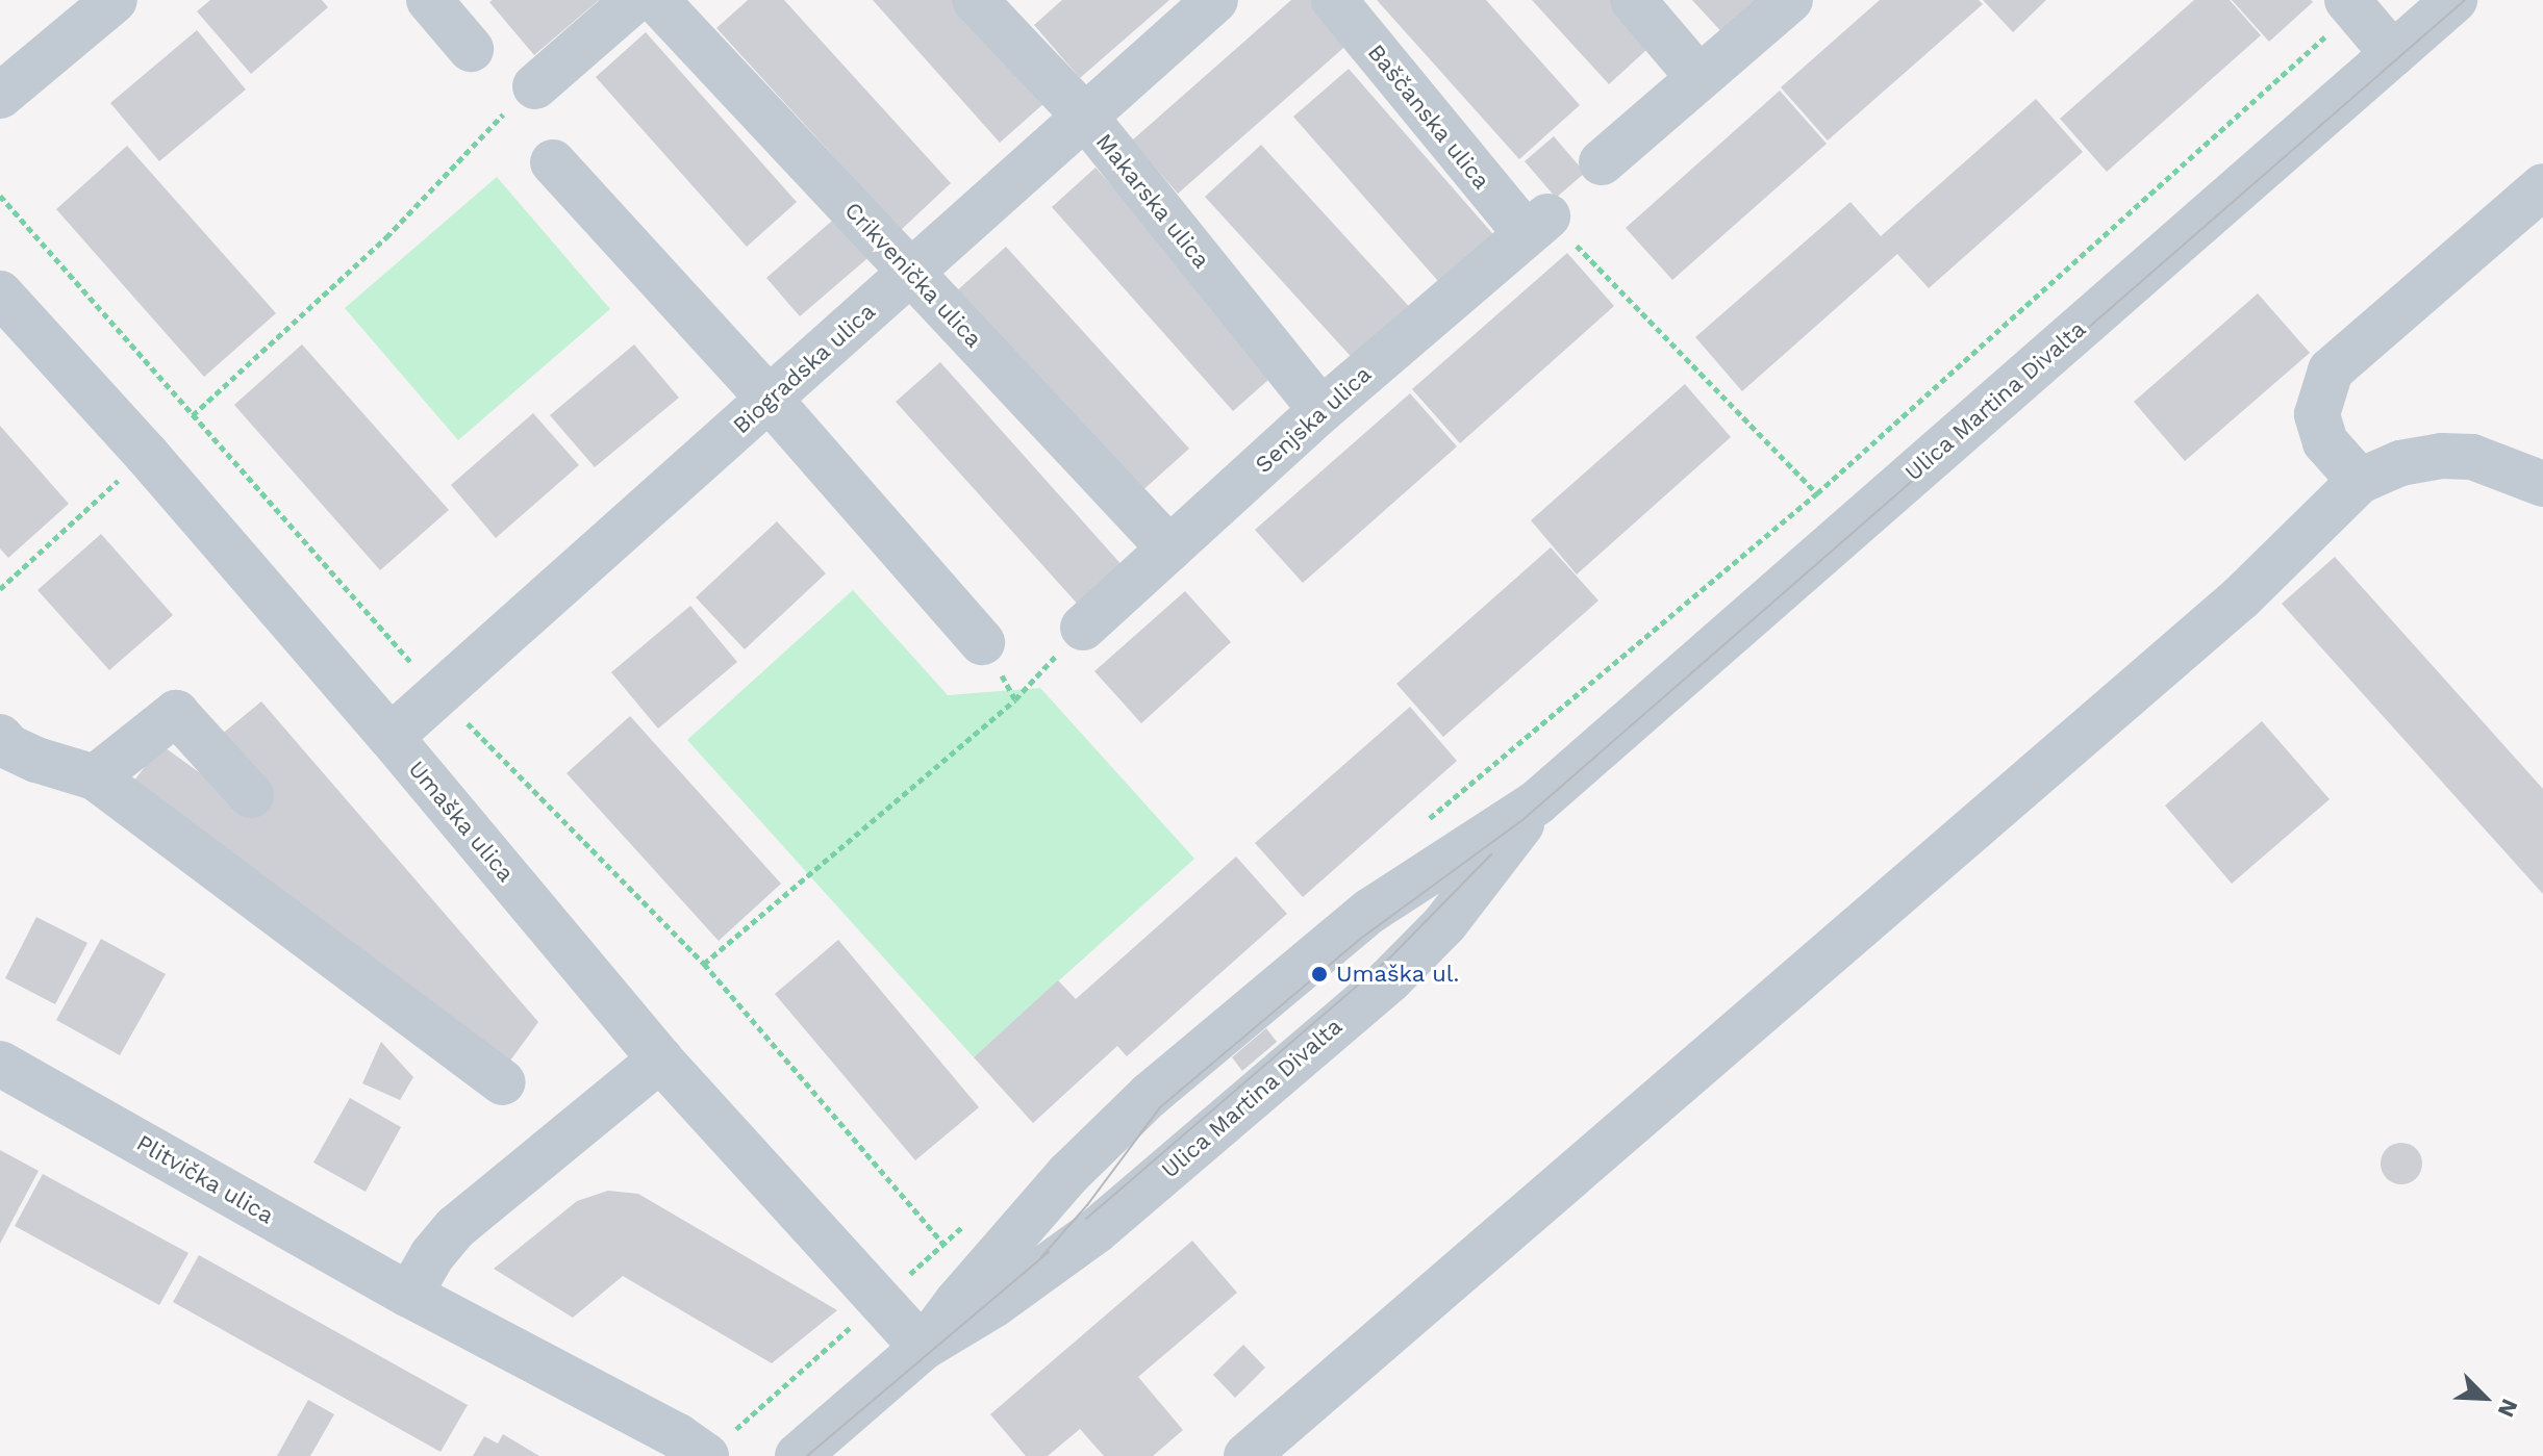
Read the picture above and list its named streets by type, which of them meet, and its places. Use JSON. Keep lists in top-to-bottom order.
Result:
{
  "streets": {
    "street": [
      "Baščanska ulica",
      "Makarska ulica",
      "Crikvenička ulica",
      "Biogradska ulica",
      "Ulica Martina Divalta",
      "Senjska ulica",
      "Umaška ulica",
      "Plitvička ulica"
    ]
  },
  "crossings": [
    ["Baščanska ulica", "Senjska ulica"],
    ["Makarska ulica", "Biogradska ulica"],
    ["Makarska ulica", "Senjska ulica"],
    ["Crikvenička ulica", "Biogradska ulica"],
    ["Crikvenička ulica", "Senjska ulica"],
    ["Biogradska ulica", "Umaška ulica"],
    ["Ulica Martina Divalta", "Umaška ulica"]
  ],
  "places": ["Umaška ul."],
  "north": "bottom right"
}
